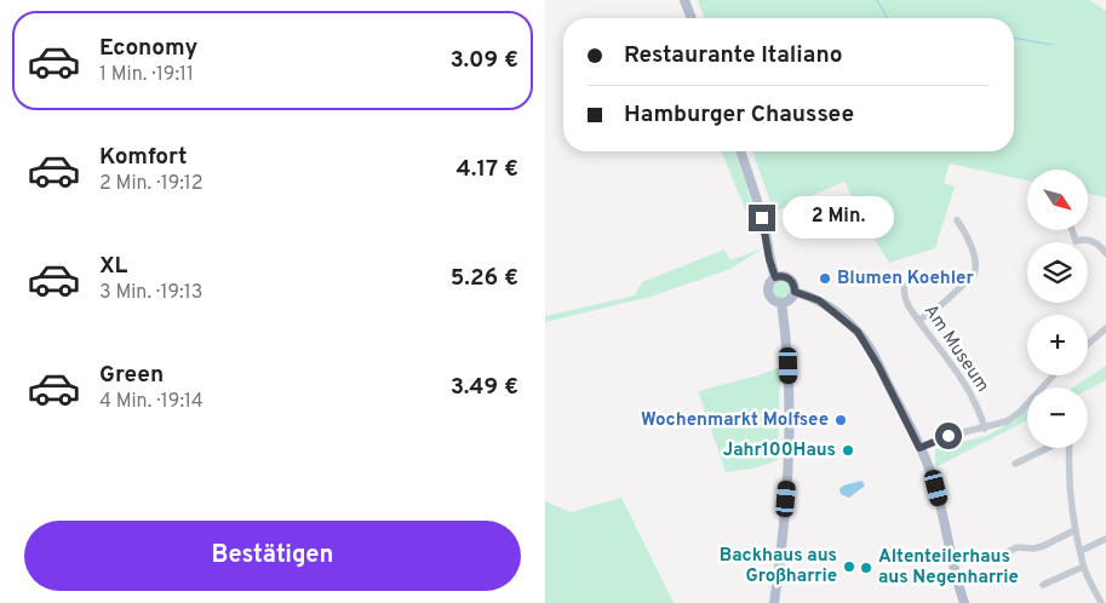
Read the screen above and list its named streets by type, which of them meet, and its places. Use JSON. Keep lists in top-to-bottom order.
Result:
{
  "streets": {
    "street": ["Am Museum"]
  },
  "places": [
    "Blumen Koehler",
    "Wochenmarkt Molfsee",
    "Jahr100Haus",
    "Backhaus aus Großharrie",
    "Altenteilerhaus aus Negenharrie"
  ],
  "north": "bottom right",
  "page": {
    "list": [
      {
        "name": "Economy",
        "note": "1 Min. · 19:11",
        "value": "3.09 €"
      },
      {
        "name": "Komfort",
        "note": "2 Min. · 19:12",
        "value": "4.17 €"
      },
      {
        "name": "XL",
        "note": "3 Min. · 19:13",
        "value": "5.26 €"
      },
      {
        "name": "Green",
        "note": "4 Min. · 19:14",
        "value": "3.49 €"
      }
    ],
    "banner": ["Restaurante Italiano", "Hamburger Chaussee"],
    "map_buttons": ["+", "−"],
    "bubble": "2 Min.",
    "buttons": "Bestätigen"
  }
}
